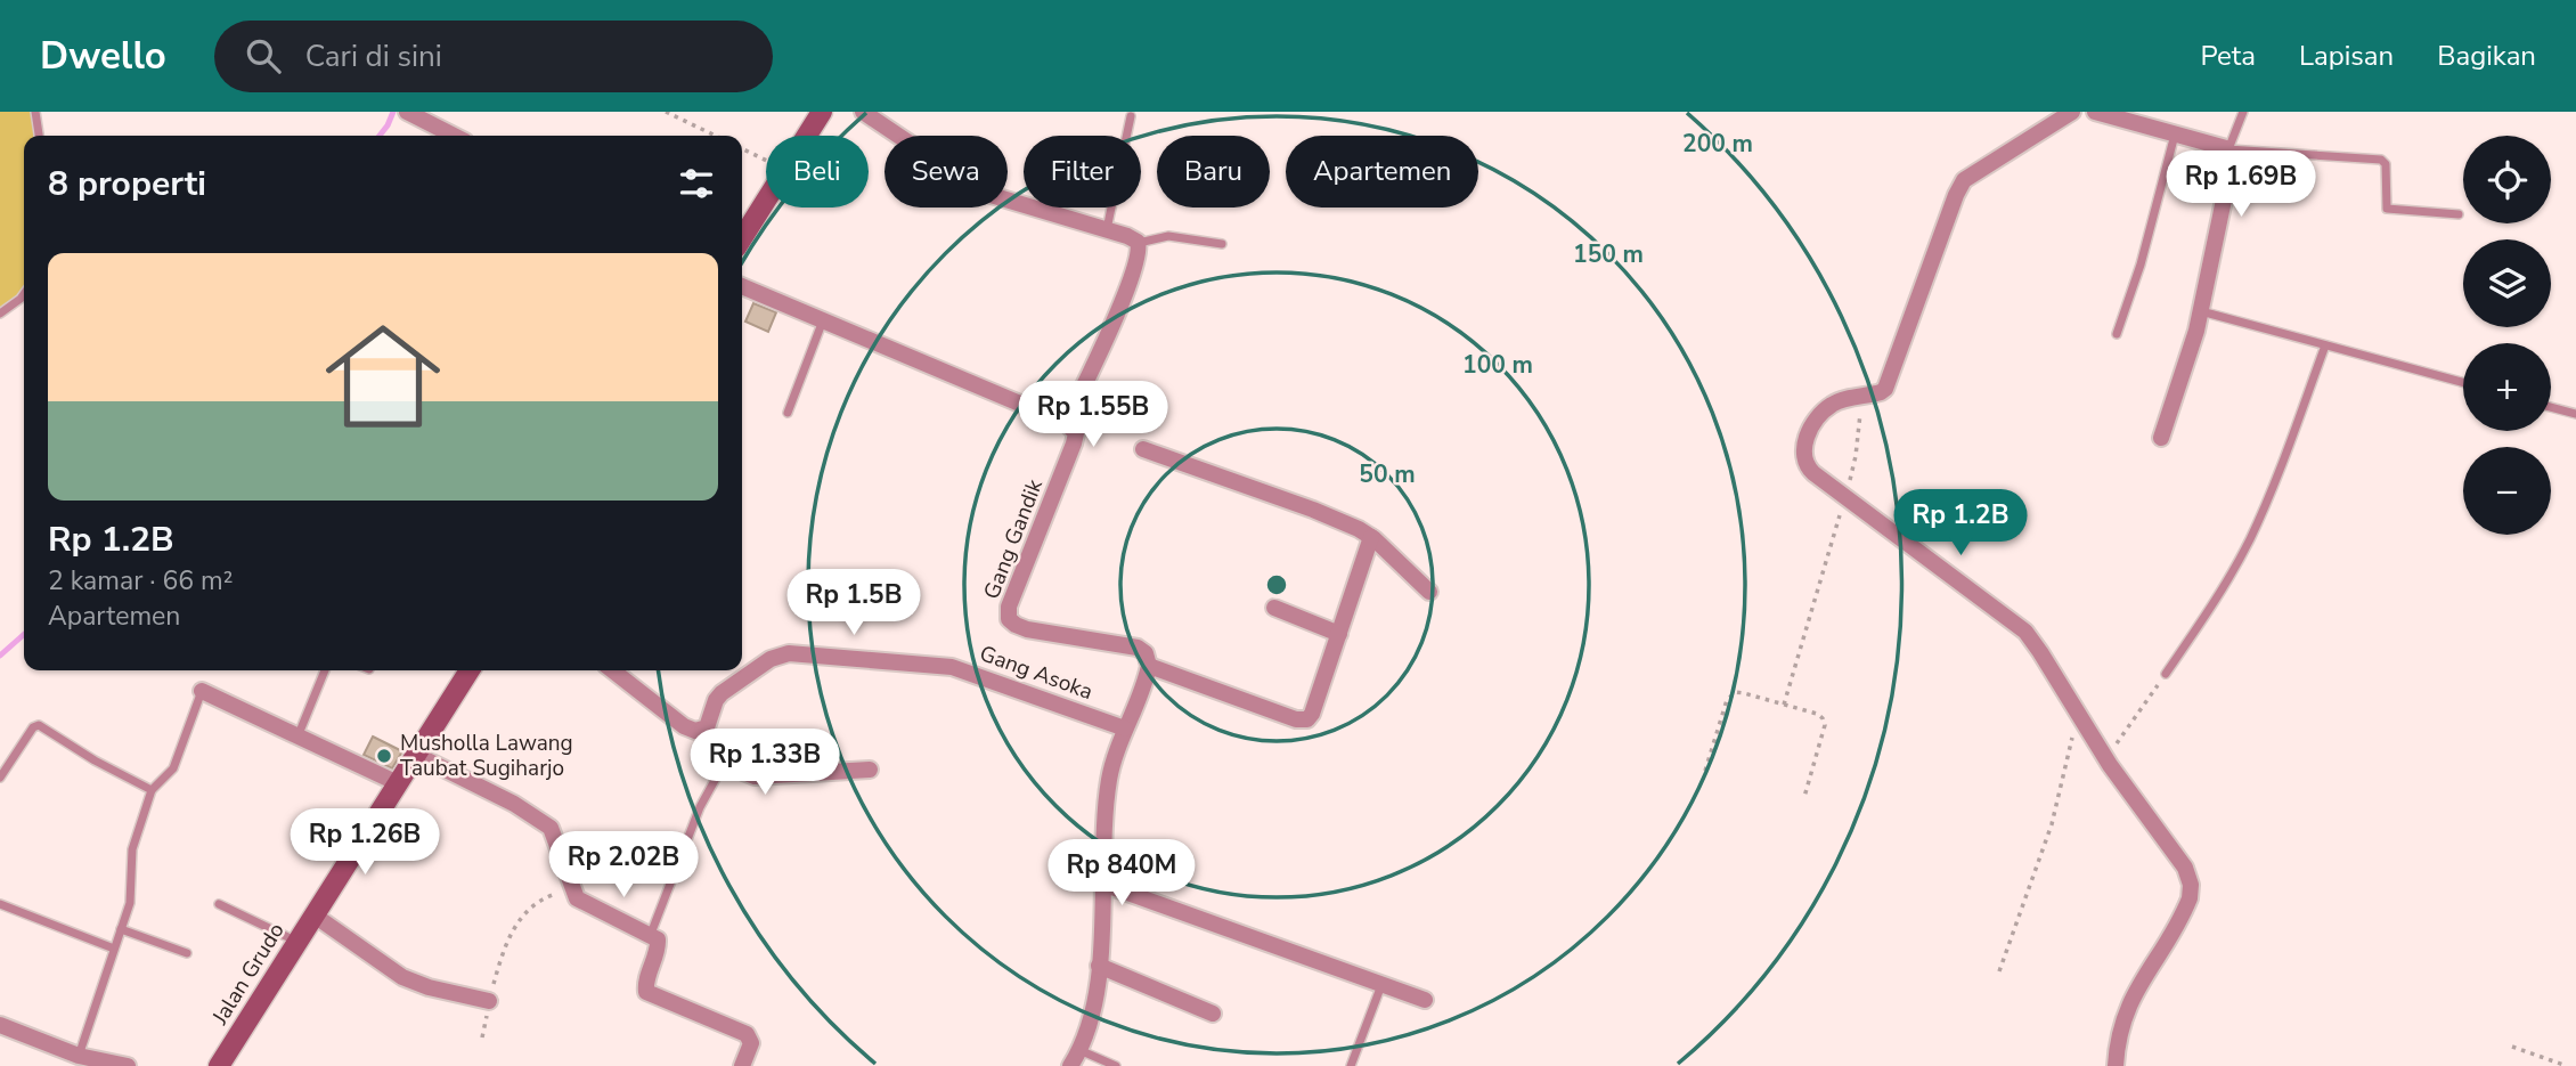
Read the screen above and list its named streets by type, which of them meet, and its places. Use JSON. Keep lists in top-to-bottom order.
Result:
{
  "streets": {
    "street": ["Gang Gandik", "Gang Asoka", "Jalan Grudo"]
  },
  "places": ["Musholla Lawang Taubat Sugiharjo"],
  "page": {
    "header": "Dwello",
    "search": "Cari di sini",
    "nav": ["Peta", "Lapisan", "Bagikan"],
    "map_buttons": ["+", "−"],
    "chip": [
      "Beli",
      "Sewa",
      "Filter",
      "Baru",
      "Apartemen"
    ],
    "heading": "8 properti",
    "price": [
      "Rp 1.69B",
      "Rp 1.55B",
      "Rp 1.2B",
      "Rp 1.5B",
      "Rp 1.33B",
      "Rp 1.26B",
      "Rp 2.02B",
      "Rp 840M"
    ],
    "list": [
      {
        "name": "Rp 1.2B",
        "note": "2 kamar · 66 m² · Apartemen"
      }
    ]
  },
  "rings": [
    "200 m",
    "150 m",
    "100 m",
    "50 m"
  ]
}
